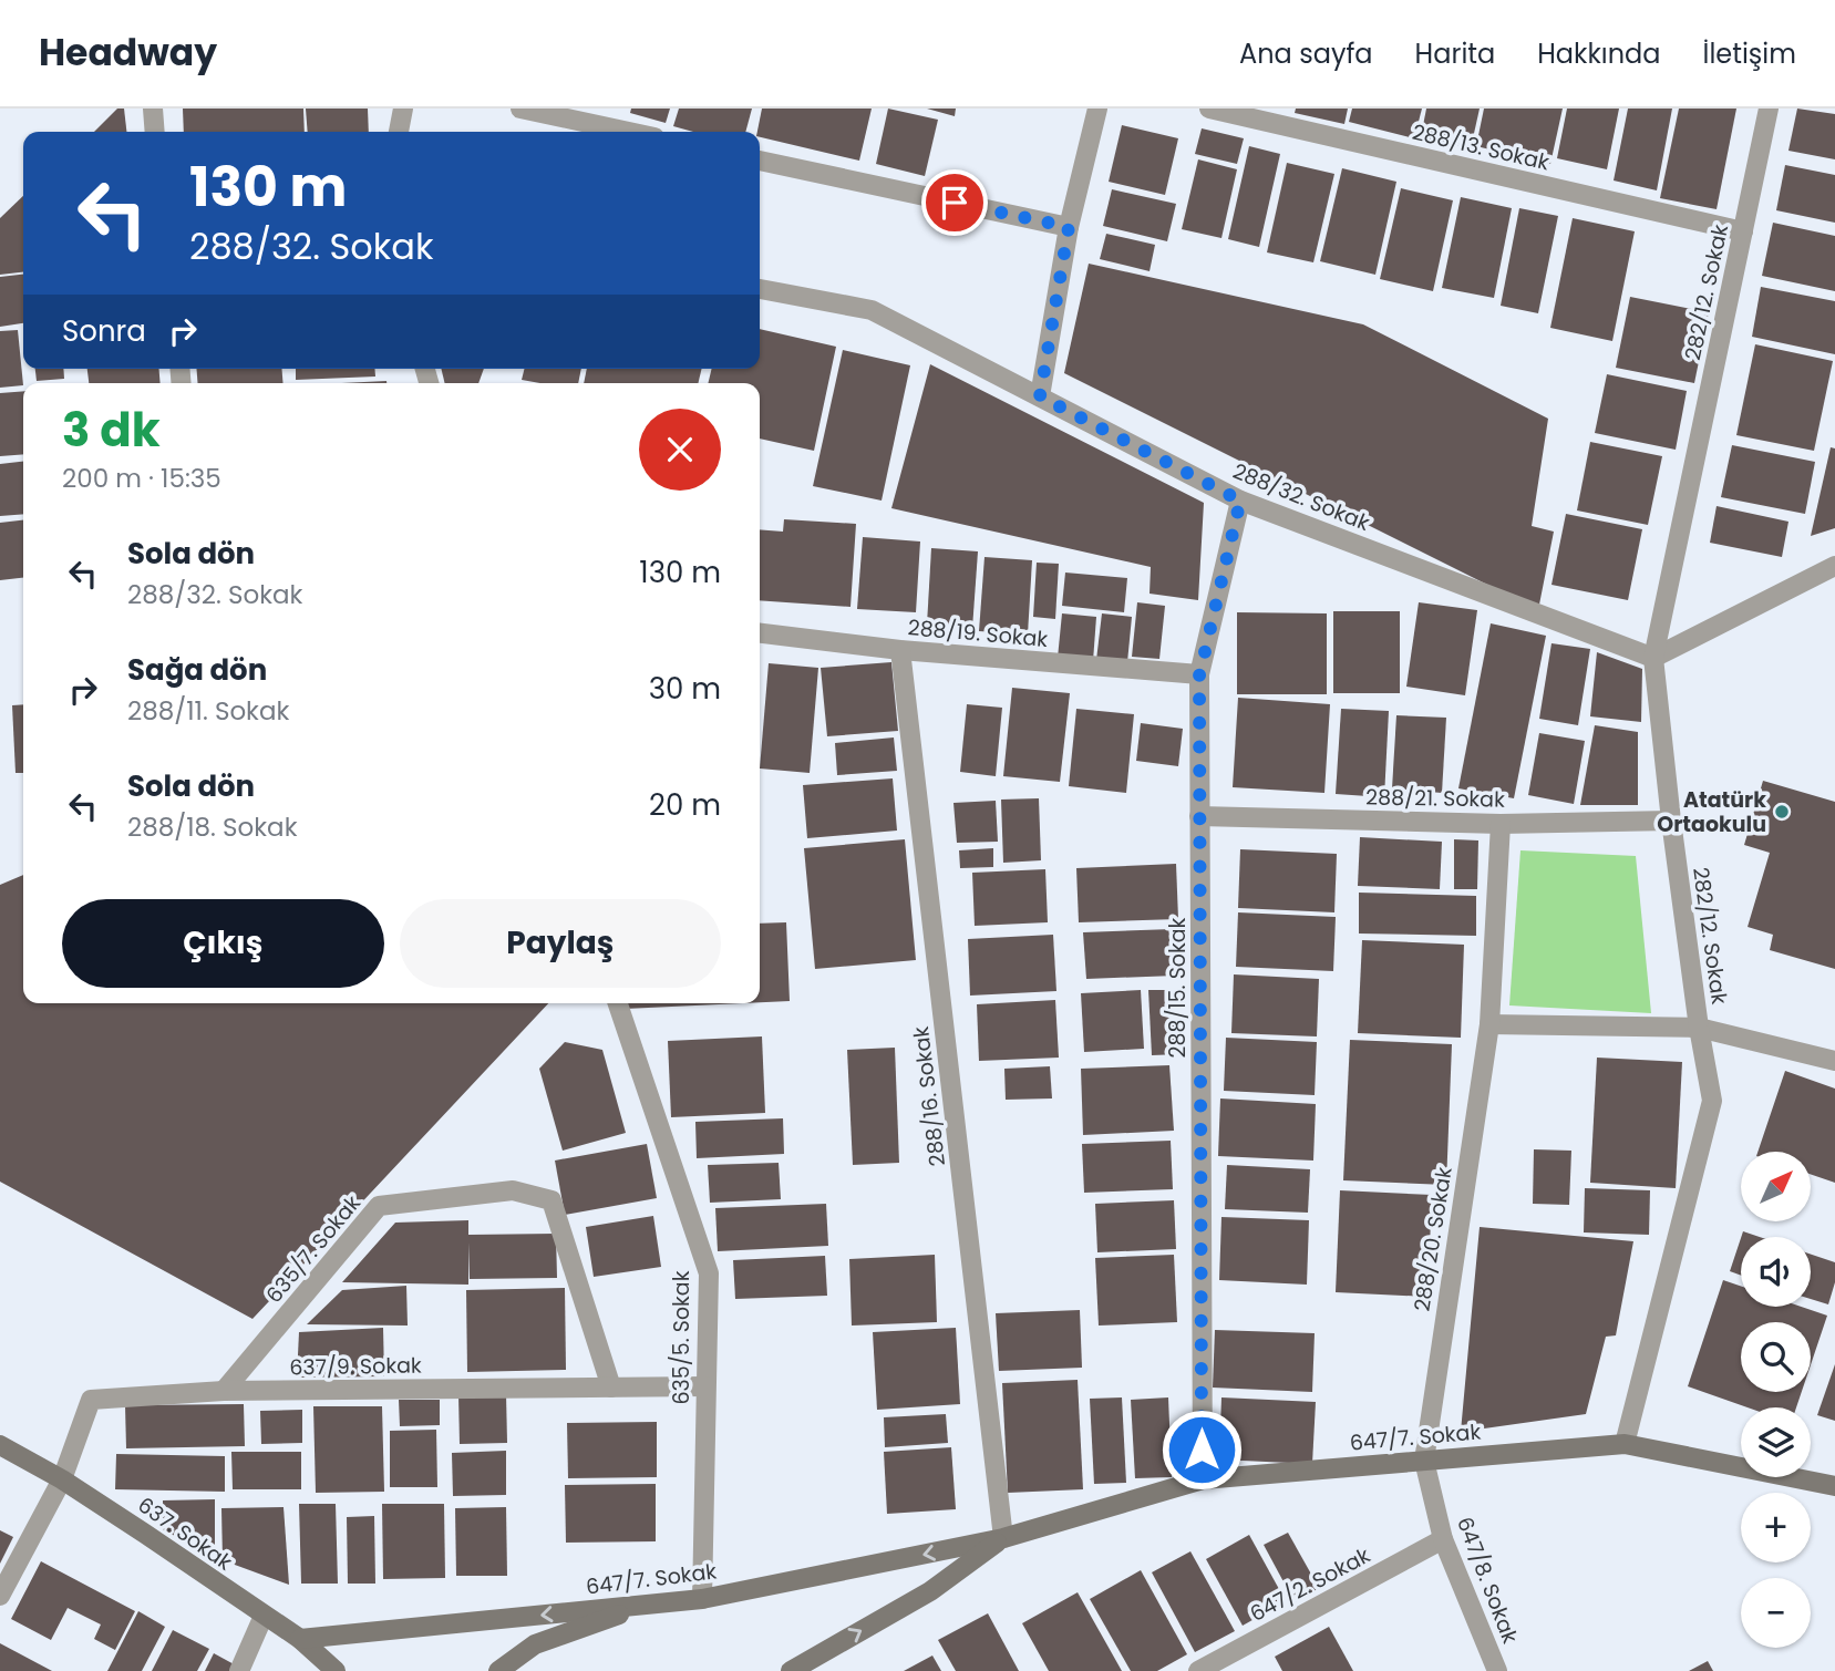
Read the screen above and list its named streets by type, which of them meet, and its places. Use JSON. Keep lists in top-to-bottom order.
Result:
{
  "streets": {
    "street": [
      "288/13. Sokak",
      "282/12. Sokak",
      "288/32. Sokak",
      "288/19. Sokak",
      "288/21. Sokak",
      "288/15. Sokak",
      "288/16. Sokak",
      "288/20. Sokak",
      "635/7. Sokak",
      "635/5. Sokak",
      "637/9. Sokak",
      "647/7. Sokak",
      "637. Sokak",
      "647/8. Sokak",
      "647/2. Sokak"
    ]
  },
  "crossings": [
    ["288/13. Sokak", "282/12. Sokak"],
    ["282/12. Sokak", "288/32. Sokak"],
    ["282/12. Sokak", "288/21. Sokak"],
    ["282/12. Sokak", "647/7. Sokak"],
    ["288/32. Sokak", "288/15. Sokak"],
    ["288/19. Sokak", "288/15. Sokak"],
    ["288/19. Sokak", "288/16. Sokak"],
    ["288/21. Sokak", "288/15. Sokak"],
    ["288/21. Sokak", "288/20. Sokak"],
    ["288/15. Sokak", "647/7. Sokak"],
    ["288/16. Sokak", "647/7. Sokak"],
    ["288/20. Sokak", "647/7. Sokak"],
    ["288/20. Sokak", "647/8. Sokak"],
    ["635/7. Sokak", "637/9. Sokak"],
    ["635/5. Sokak", "637/9. Sokak"],
    ["635/5. Sokak", "647/7. Sokak"],
    ["637/9. Sokak", "637. Sokak"],
    ["647/7. Sokak", "637. Sokak"],
    ["647/7. Sokak", "647/8. Sokak"],
    ["647/8. Sokak", "647/2. Sokak"]
  ],
  "places": ["Atatürk Ortaokulu"],
  "north": "top right",
  "page": {
    "header": "Headway",
    "nav": [
      "Ana sayfa",
      "Harita",
      "Hakkında",
      "İletişim"
    ],
    "turn": ["130 m", "288/32. Sokak"],
    "then": "Sonra",
    "heading": ["3 dk", "200 m · 15:35"],
    "list": [
      {
        "name": "Sola dön",
        "note": "288/32. Sokak",
        "value": "130 m"
      },
      {
        "name": "Sağa dön",
        "note": "288/11. Sokak",
        "value": "30 m"
      },
      {
        "name": "Sola dön",
        "note": "288/18. Sokak",
        "value": "20 m"
      }
    ],
    "buttons": ["Çıkış", "Paylaş"],
    "map_buttons": ["+", "−"]
  }
}
